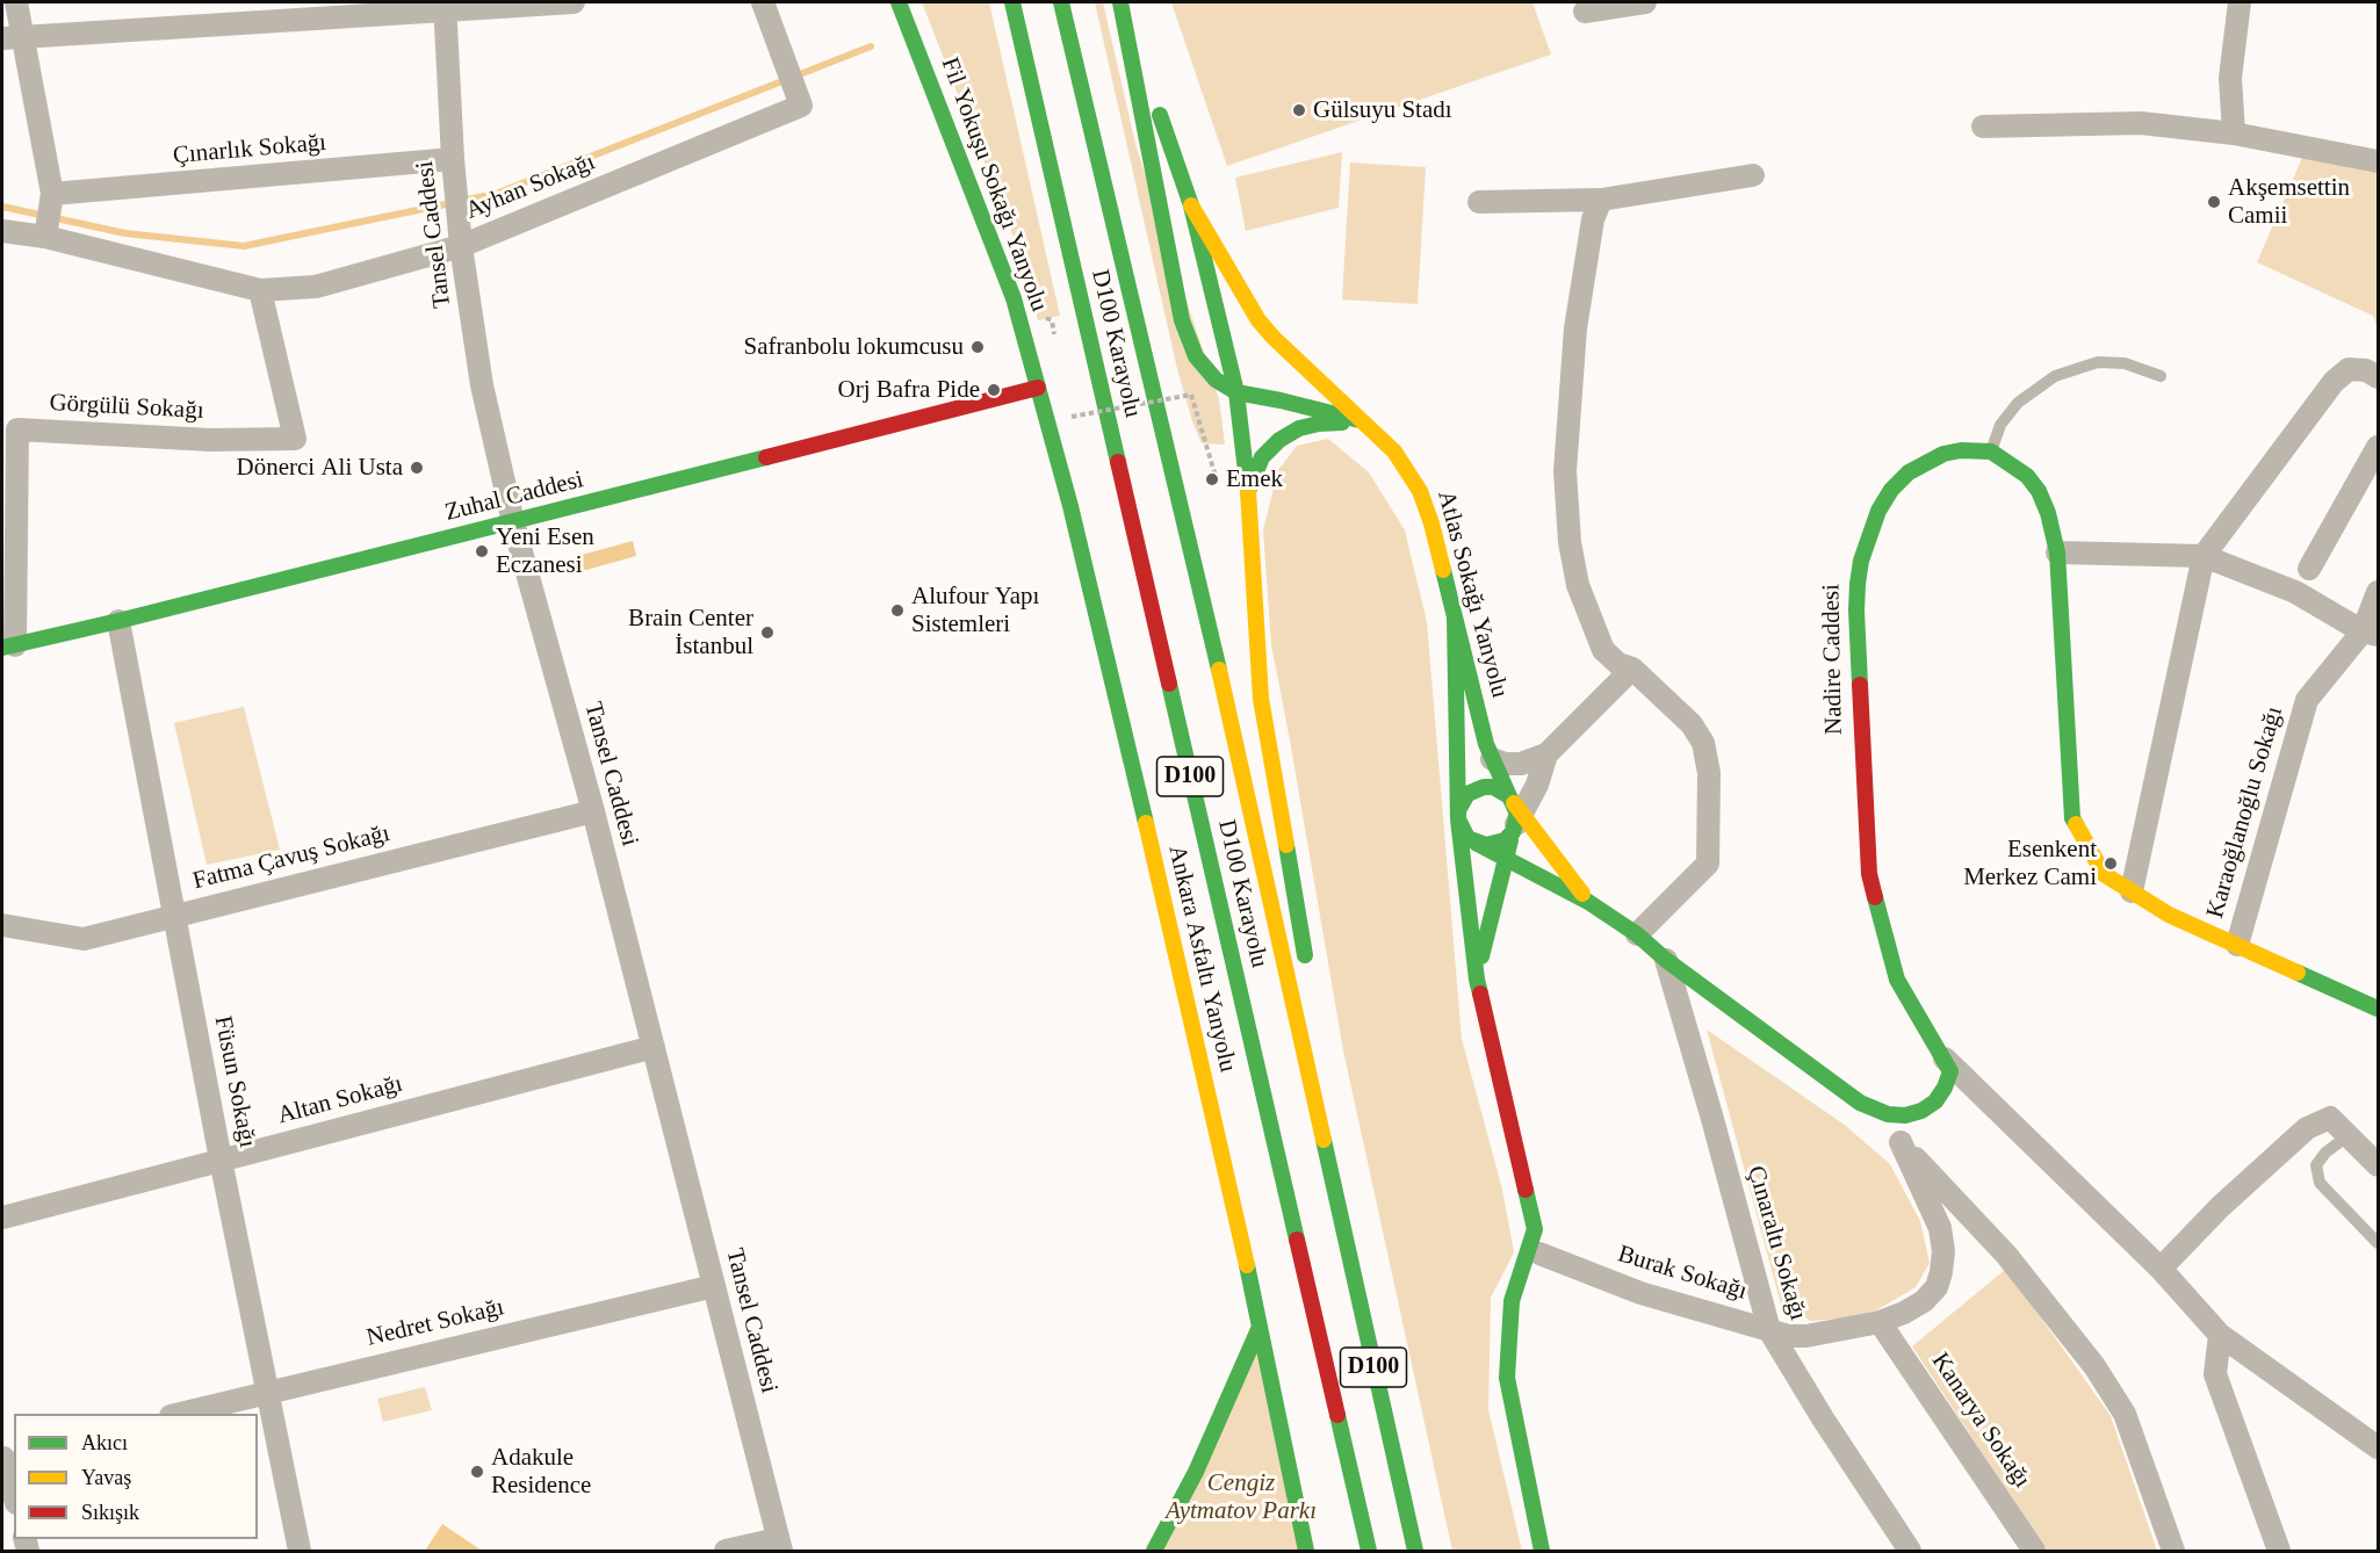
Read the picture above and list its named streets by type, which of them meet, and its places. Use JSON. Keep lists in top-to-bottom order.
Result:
{
  "streets": {
    "main road": [
      "Fil Yokuşu Sokağı Yanyolu",
      "D100 Karayolu",
      "Zuhal Caddesi",
      "Atlas Sokağı Yanyolu",
      "Nadire Caddesi",
      "D100",
      "Ankara Asfaltı Yanyolu"
    ],
    "street": [
      "Çınarlık Sokağı",
      "Ayhan Sokağı",
      "Tansel Caddesi",
      "Görgülü Sokağı",
      "Karaoğlanoğlu Sokağı",
      "Fatma Çavuş Sokağı",
      "Füsun Sokağı",
      "Altan Sokağı",
      "Çınaraltı Sokağı",
      "Burak Sokağı",
      "Nedret Sokağı",
      "Kanarya Sokağı"
    ]
  },
  "crossings": [
    ["Çınarlık Sokağı", "Tansel Caddesi"],
    ["Fil Yokuşu Sokağı Yanyolu", "Zuhal Caddesi"],
    ["Fil Yokuşu Sokağı Yanyolu", "Ankara Asfaltı Yanyolu"],
    ["Ayhan Sokağı", "Tansel Caddesi"],
    ["Ayhan Sokağı", "Görgülü Sokağı"],
    ["Tansel Caddesi", "Zuhal Caddesi"],
    ["Tansel Caddesi", "Fatma Çavuş Sokağı"],
    ["Tansel Caddesi", "Altan Sokağı"],
    ["Tansel Caddesi", "Nedret Sokağı"],
    ["Görgülü Sokağı", "Zuhal Caddesi"],
    ["Zuhal Caddesi", "Ankara Asfaltı Yanyolu"],
    ["Zuhal Caddesi", "Füsun Sokağı"],
    ["Atlas Sokağı Yanyolu", "Nadire Caddesi"],
    ["Nadire Caddesi", "Çınaraltı Sokağı"],
    ["Fatma Çavuş Sokağı", "Füsun Sokağı"],
    ["Füsun Sokağı", "Altan Sokağı"],
    ["Füsun Sokağı", "Nedret Sokağı"],
    ["Çınaraltı Sokağı", "Burak Sokağı"],
    ["Burak Sokağı", "Kanarya Sokağı"]
  ],
  "parks": ["Cengiz Aytmatov Parkı"],
  "places": [
    "Gülsuyu Stadı",
    "Akşemsettin Camii",
    "Safranbolu lokumcusu",
    "Orj Bafra Pide",
    "Dönerci Ali Usta",
    "Emek",
    "Yeni Esen Eczanesi",
    "Alufour Yapı Sistemleri",
    "Brain Center İstanbul",
    "Esenkent Merkez Cami",
    "Adakule Residence"
  ],
  "legend": ["Akıcı", "Yavaş", "Sıkışık"]
}
